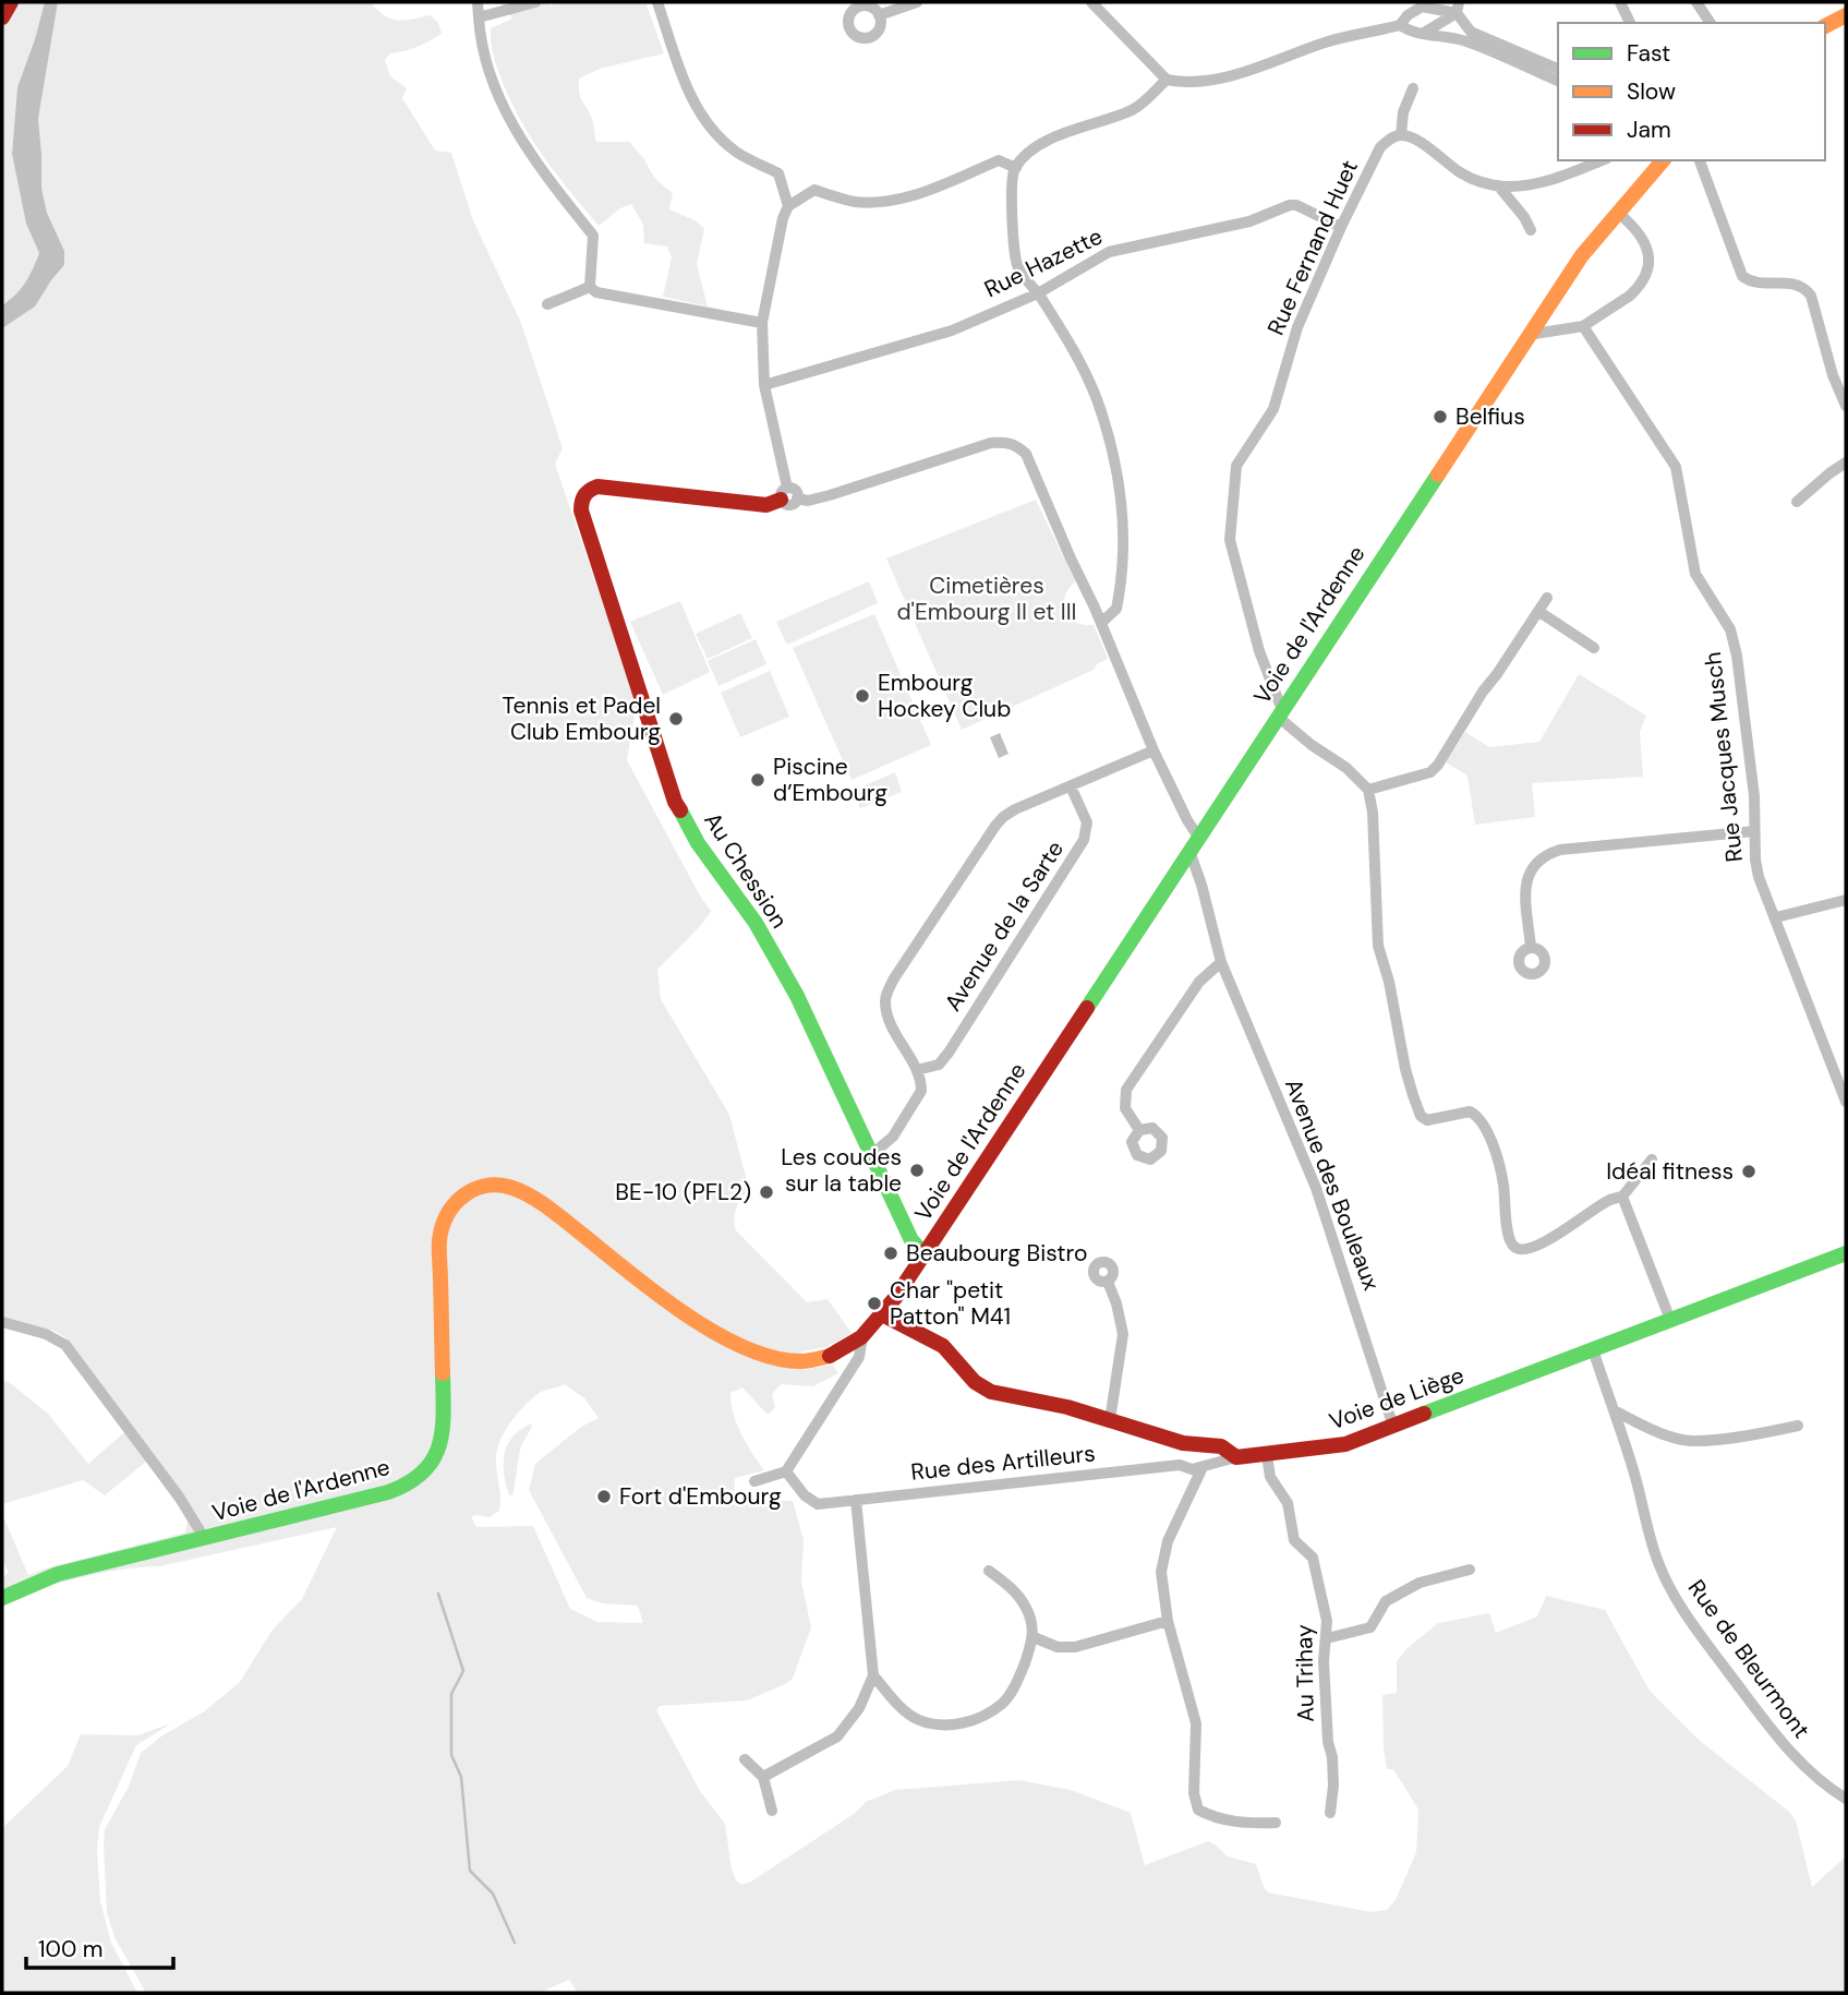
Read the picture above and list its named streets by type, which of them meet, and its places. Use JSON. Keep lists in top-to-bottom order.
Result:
{
  "streets": {
    "main road": ["Voie de l'Ardenne", "Au Chession", "Voie de Liège"],
    "street": [
      "Rue Fernand Huet",
      "Rue Hazette",
      "Rue Jacques Musch",
      "Avenue de la Sarte",
      "Avenue des Bouleaux",
      "Rue des Artilleurs",
      "Rue de Bleurmont",
      "Au Trihay"
    ]
  },
  "crossings": [
    ["Rue Fernand Huet", "Rue Hazette"],
    ["Rue Fernand Huet", "Voie de l'Ardenne"],
    ["Voie de l'Ardenne", "Au Chession"],
    ["Voie de l'Ardenne", "Avenue des Bouleaux"],
    ["Voie de l'Ardenne", "Voie de Liège"],
    ["Au Chession", "Avenue des Bouleaux"],
    ["Avenue des Bouleaux", "Voie de Liège"],
    ["Voie de Liège", "Rue des Artilleurs"],
    ["Voie de Liège", "Rue de Bleurmont"],
    ["Voie de Liège", "Au Trihay"]
  ],
  "parks": ["Cimetières d'Embourg II et III"],
  "places": [
    "Belfius",
    "Embourg Hockey Club",
    "Tennis et Padel Club Embourg",
    "Piscine d’Embourg",
    "Les coudes sur la table",
    "Idéal fitness",
    "BE-10 (PFL2)",
    "Beaubourg Bistro",
    "Char \"petit Patton\" M41",
    "Fort d'Embourg"
  ],
  "legend": ["Fast", "Slow", "Jam"],
  "scale_bar": "100 m"
}
